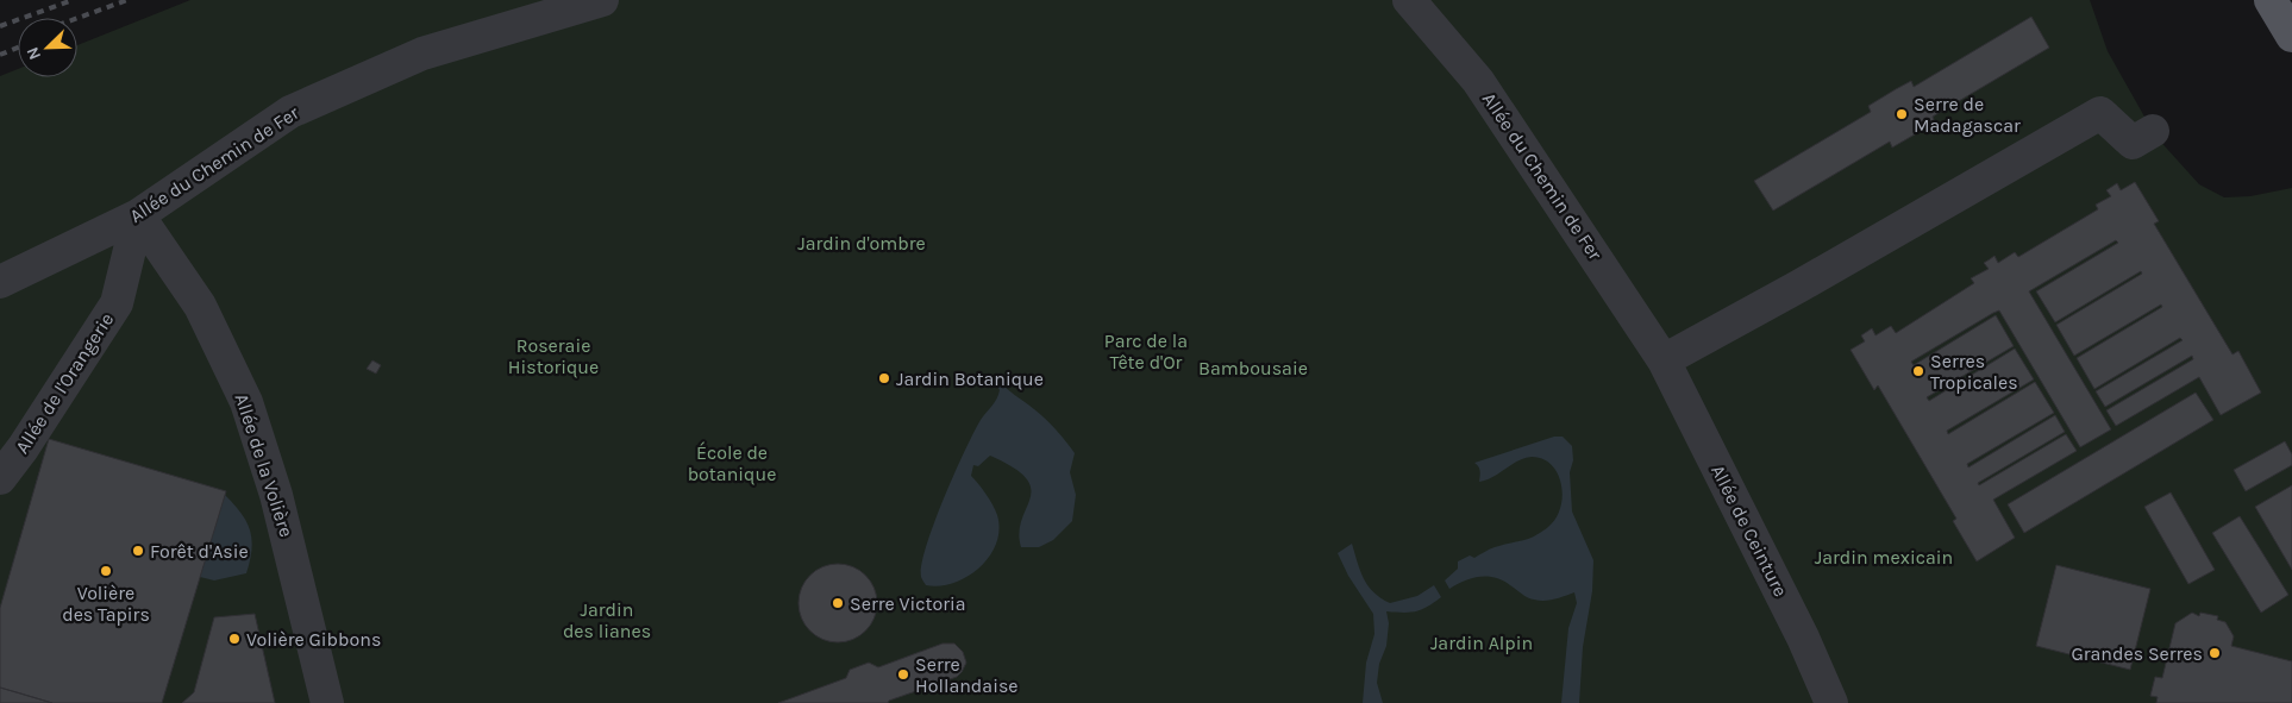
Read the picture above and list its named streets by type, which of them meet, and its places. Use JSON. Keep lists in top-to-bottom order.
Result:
{
  "streets": {
    "street": [
      "Allée du Chemin de Fer",
      "Allée de l'Orangerie",
      "Allée de la Volière",
      "Allée de Ceinture"
    ]
  },
  "crossings": [
    ["Allée du Chemin de Fer", "Allée de l'Orangerie"],
    ["Allée du Chemin de Fer", "Allée de la Volière"],
    ["Allée du Chemin de Fer", "Allée de Ceinture"],
    ["Allée de l'Orangerie", "Allée de la Volière"]
  ],
  "parks": [
    "Jardin d'ombre",
    "Parc de la Tête d'Or",
    "Roseraie Historique",
    "Bambousaie",
    "École de botanique",
    "Jardin mexicain",
    "Jardin des lianes",
    "Jardin Alpin"
  ],
  "places": [
    "Serre de Madagascar",
    "Serres Tropicales",
    "Jardin Botanique",
    "Forêt d'Asie",
    "Volière des Tapirs",
    "Serre Victoria",
    "Volière Gibbons",
    "Grandes Serres",
    "Serre Hollandaise"
  ],
  "north": "bottom left"
}
